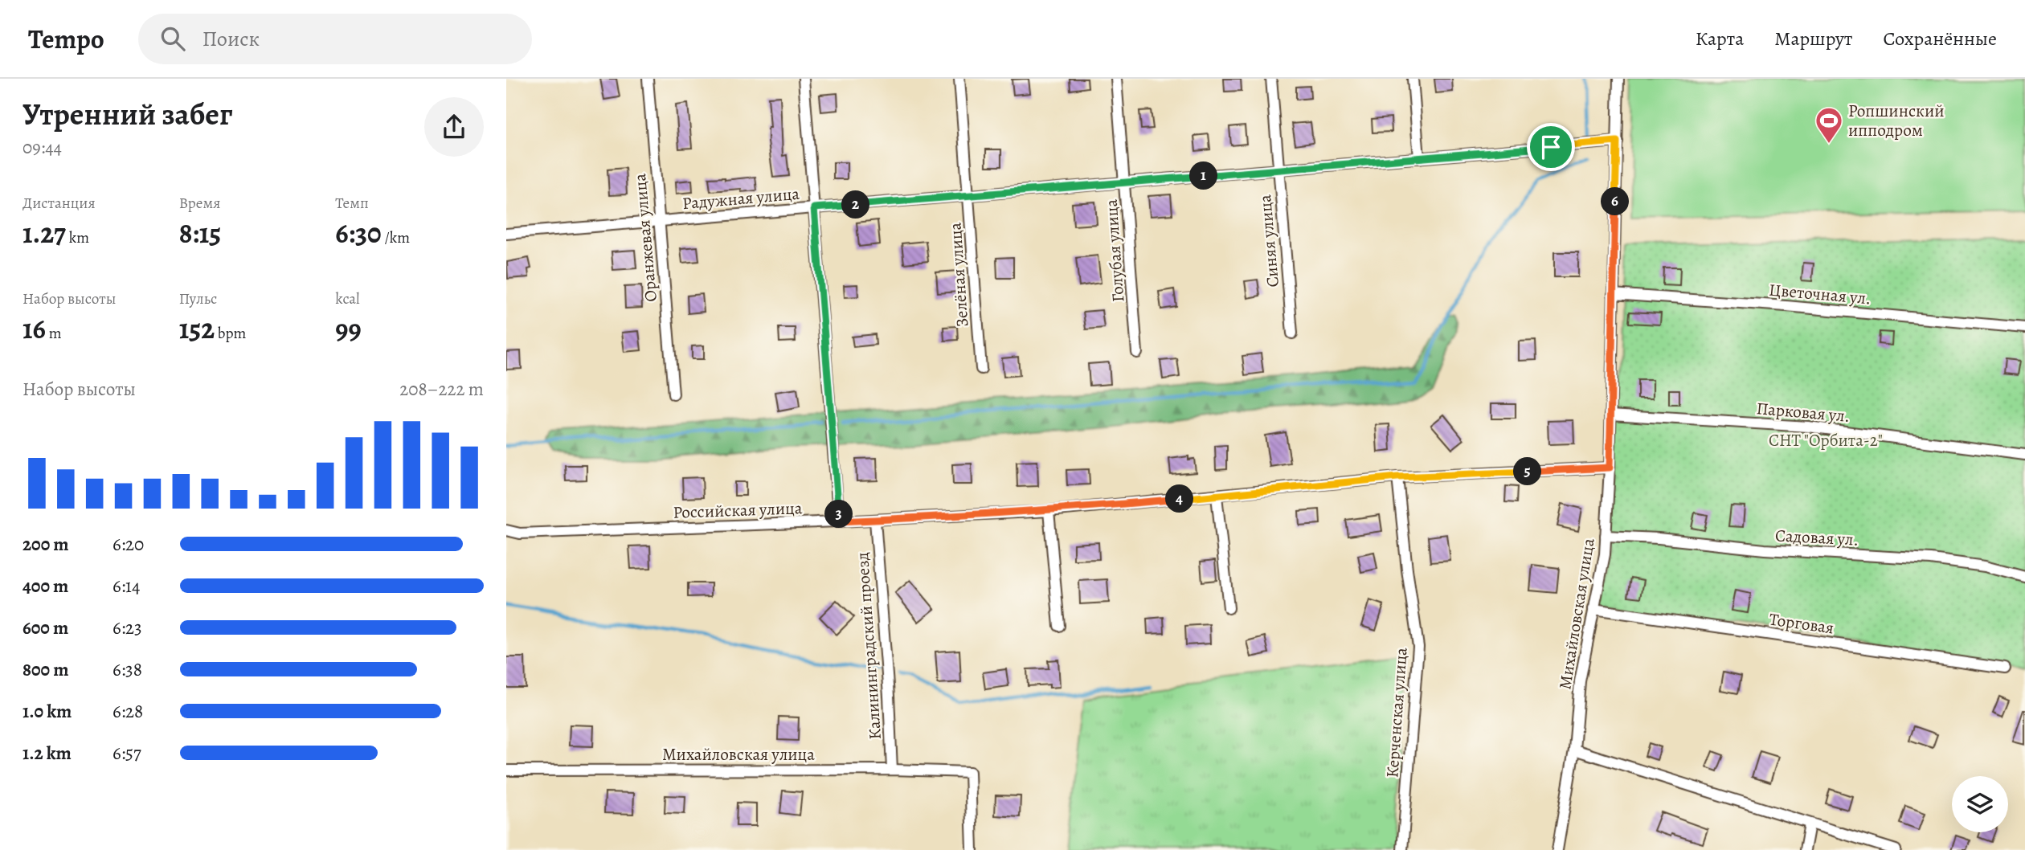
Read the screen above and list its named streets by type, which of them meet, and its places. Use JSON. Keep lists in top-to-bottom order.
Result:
{
  "streets": {
    "street": [
      "Радужная улица",
      "Оранжевая улица",
      "Синяя улица",
      "Голубая улица",
      "Зелёная улица",
      "Цветочная ул.",
      "Парковая ул.",
      "Российская улица",
      "Садовая ул.",
      "Михайловская улица",
      "Торговая",
      "Калининградский проезд",
      "Керченская улица"
    ]
  },
  "crossings": [
    ["Радужная улица", "Оранжевая улица"],
    ["Радужная улица", "Синяя улица"],
    ["Радужная улица", "Голубая улица"],
    ["Радужная улица", "Зелёная улица"],
    ["Радужная улица", "Михайловская улица"],
    ["Цветочная ул.", "Михайловская улица"],
    ["Парковая ул.", "Михайловская улица"],
    ["Российская улица", "Михайловская улица"],
    ["Российская улица", "Калининградский проезд"],
    ["Российская улица", "Керченская улица"],
    ["Садовая ул.", "Михайловская улица"],
    ["Михайловская улица", "Торговая"],
    ["Михайловская улица", "Калининградский проезд"]
  ],
  "parks": ["СНТ \"Орбита-2\""],
  "places": {
    "sports": ["Ропшинский ипподром"]
  },
  "page": {
    "header": "Tempo",
    "search": "Поиск",
    "nav": ["Карта", "Маршрут", "Сохранённые"],
    "heading": ["Утренний забег", "09:44"],
    "pins": [
      "1",
      "6",
      "2",
      "5",
      "4",
      "3"
    ],
    "stats": [
      ["Дистанция", "1.27 km"],
      ["Время", "8:15"],
      ["Темп", "6:30 /km"],
      ["Набор высоты", "16 m"],
      ["Пульс", "152 bpm"],
      ["kcal", "99"]
    ],
    "chart": ["Набор высоты", "208–222 m"],
    "list": [
      {
        "name": "200 m",
        "note": "6:20"
      },
      {
        "name": "400 m",
        "note": "6:14"
      },
      {
        "name": "600 m",
        "note": "6:23"
      },
      {
        "name": "800 m",
        "note": "6:38"
      },
      {
        "name": "1.0 km",
        "note": "6:28"
      },
      {
        "name": "1.2 km",
        "note": "6:57"
      }
    ]
  }
}
